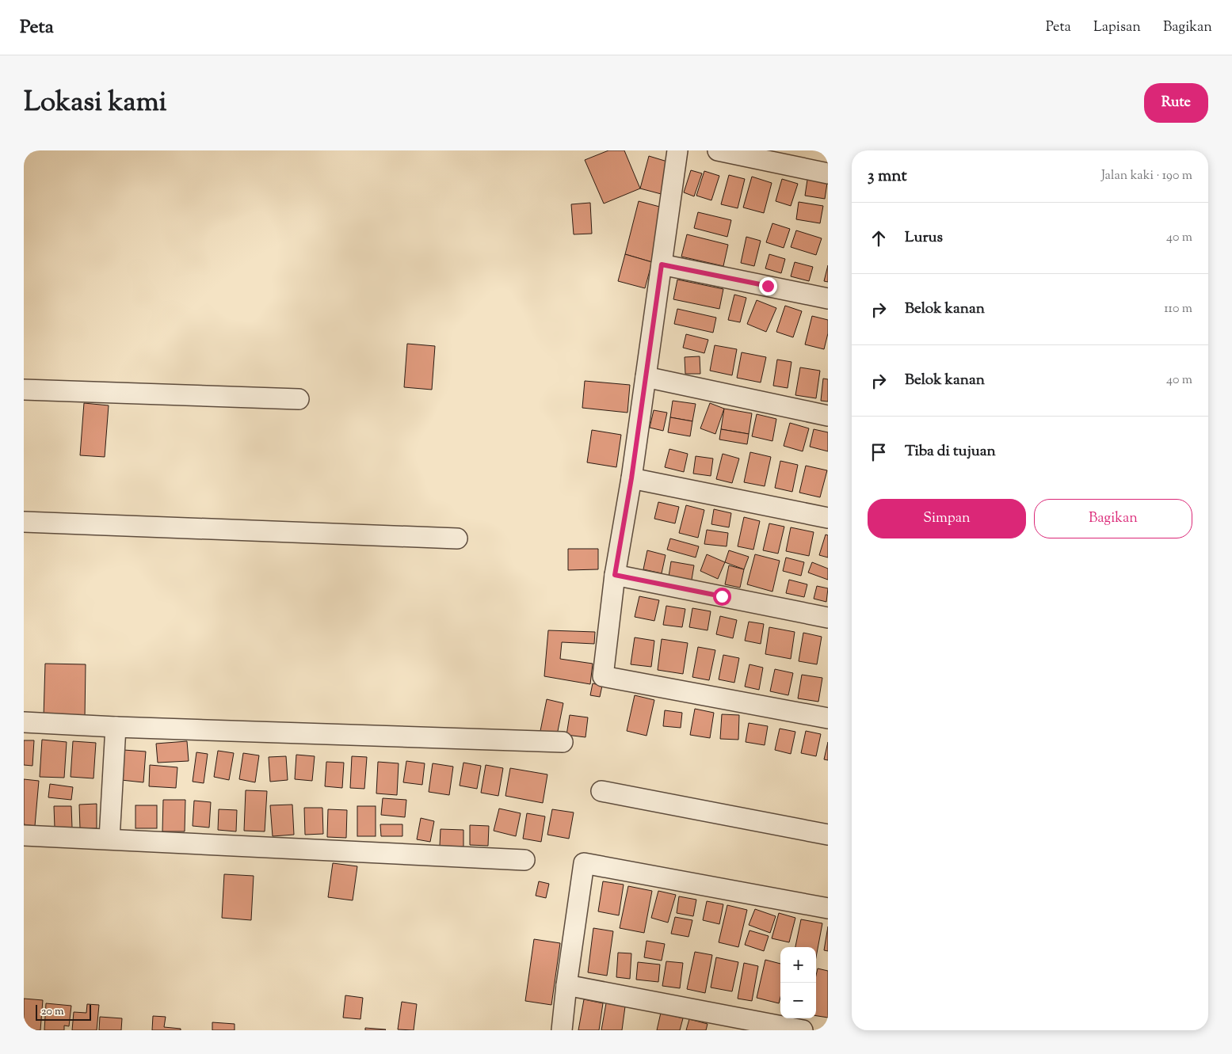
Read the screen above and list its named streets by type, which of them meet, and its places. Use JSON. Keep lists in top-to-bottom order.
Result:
{
  "scale_bar": "20 m",
  "page": {
    "header": "Peta",
    "nav": ["Peta", "Lapisan", "Bagikan"],
    "title": "Lokasi kami",
    "buttons": [
      "Rute",
      ["Simpan", "Bagikan"]
    ],
    "heading": ["3 mnt", "Jalan kaki · 190 m"],
    "list": [
      ["Lurus", "40 m"],
      ["Belok kanan", "110 m"],
      ["Belok kanan", "40 m"],
      "Tiba di tujuan"
    ],
    "map_buttons": ["+", "−"],
    "scale": "20 m"
  }
}
